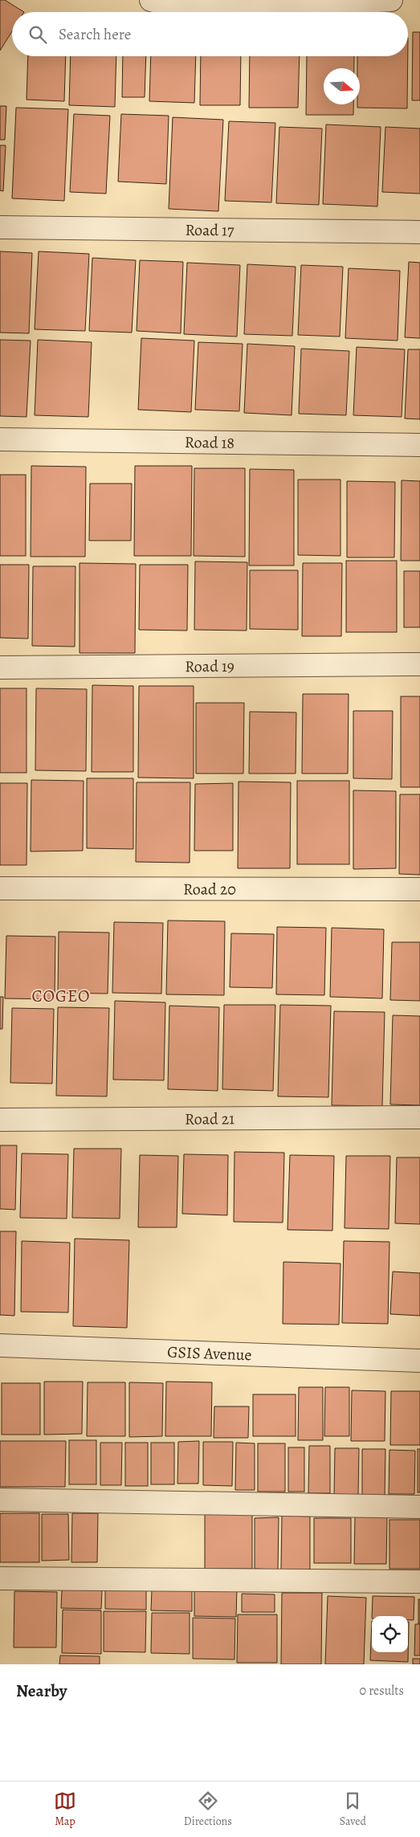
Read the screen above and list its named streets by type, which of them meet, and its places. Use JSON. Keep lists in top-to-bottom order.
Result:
{
  "streets": {
    "street": [
      "Road 17",
      "Road 18",
      "Road 19",
      "Road 20",
      "Road 21",
      "GSIS Avenue"
    ]
  },
  "districts": ["COGEO"],
  "north": "right",
  "page": {
    "search": "Search here",
    "heading": ["Nearby", "0 results"],
    "nav": ["Map", "Directions", "Saved"]
  }
}
